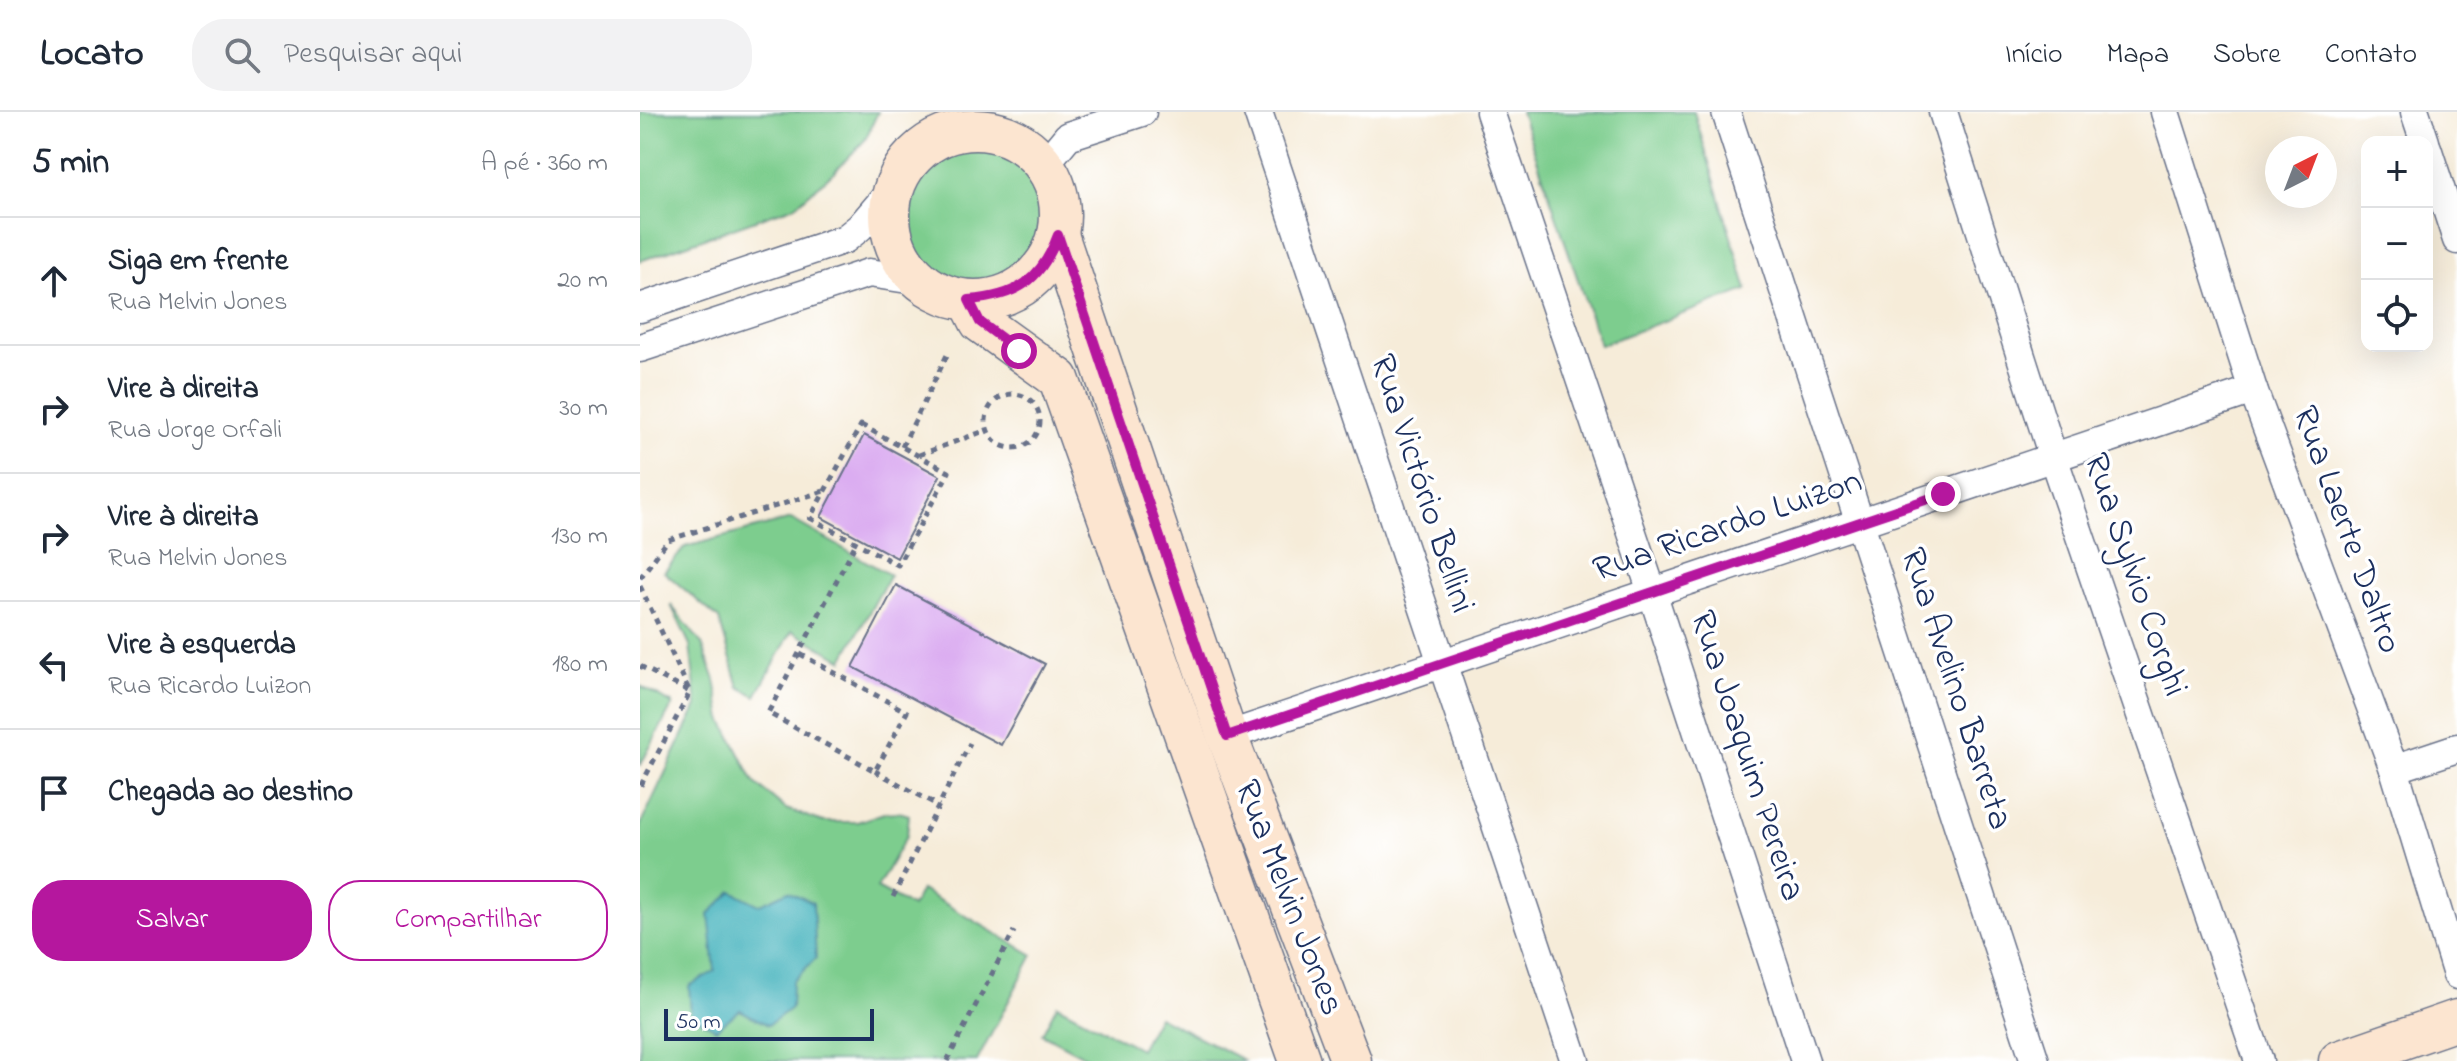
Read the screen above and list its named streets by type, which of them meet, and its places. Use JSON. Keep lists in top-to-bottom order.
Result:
{
  "streets": {
    "street": [
      "Rua Victório Bellini",
      "Rua Ricardo Luizon",
      "Rua Laerte Daltro",
      "Rua Sylvio Corghi",
      "Rua Avelino Barreta",
      "Rua Joaquim Pereira",
      "Rua Melvin Jones"
    ]
  },
  "crossings": [
    ["Rua Victório Bellini", "Rua Ricardo Luizon"],
    ["Rua Ricardo Luizon", "Rua Laerte Daltro"],
    ["Rua Ricardo Luizon", "Rua Sylvio Corghi"],
    ["Rua Ricardo Luizon", "Rua Avelino Barreta"],
    ["Rua Ricardo Luizon", "Rua Joaquim Pereira"],
    ["Rua Ricardo Luizon", "Rua Melvin Jones"]
  ],
  "scale_bar": "50 m",
  "north": "top right",
  "page": {
    "header": "Locato",
    "search": "Pesquisar aqui",
    "nav": [
      "Início",
      "Mapa",
      "Sobre",
      "Contato"
    ],
    "heading": ["5 min", "A pé · 360 m"],
    "map_buttons": ["+", "−"],
    "list": [
      ["Siga em frente", "Rua Melvin Jones", "20 m"],
      ["Vire à direita", "Rua Jorge Orfali", "30 m"],
      ["Vire à direita", "Rua Melvin Jones", "130 m"],
      ["Vire à esquerda", "Rua Ricardo Luizon", "180 m"],
      "Chegada ao destino"
    ],
    "buttons": ["Salvar", "Compartilhar"],
    "scale": "50 m"
  }
}
